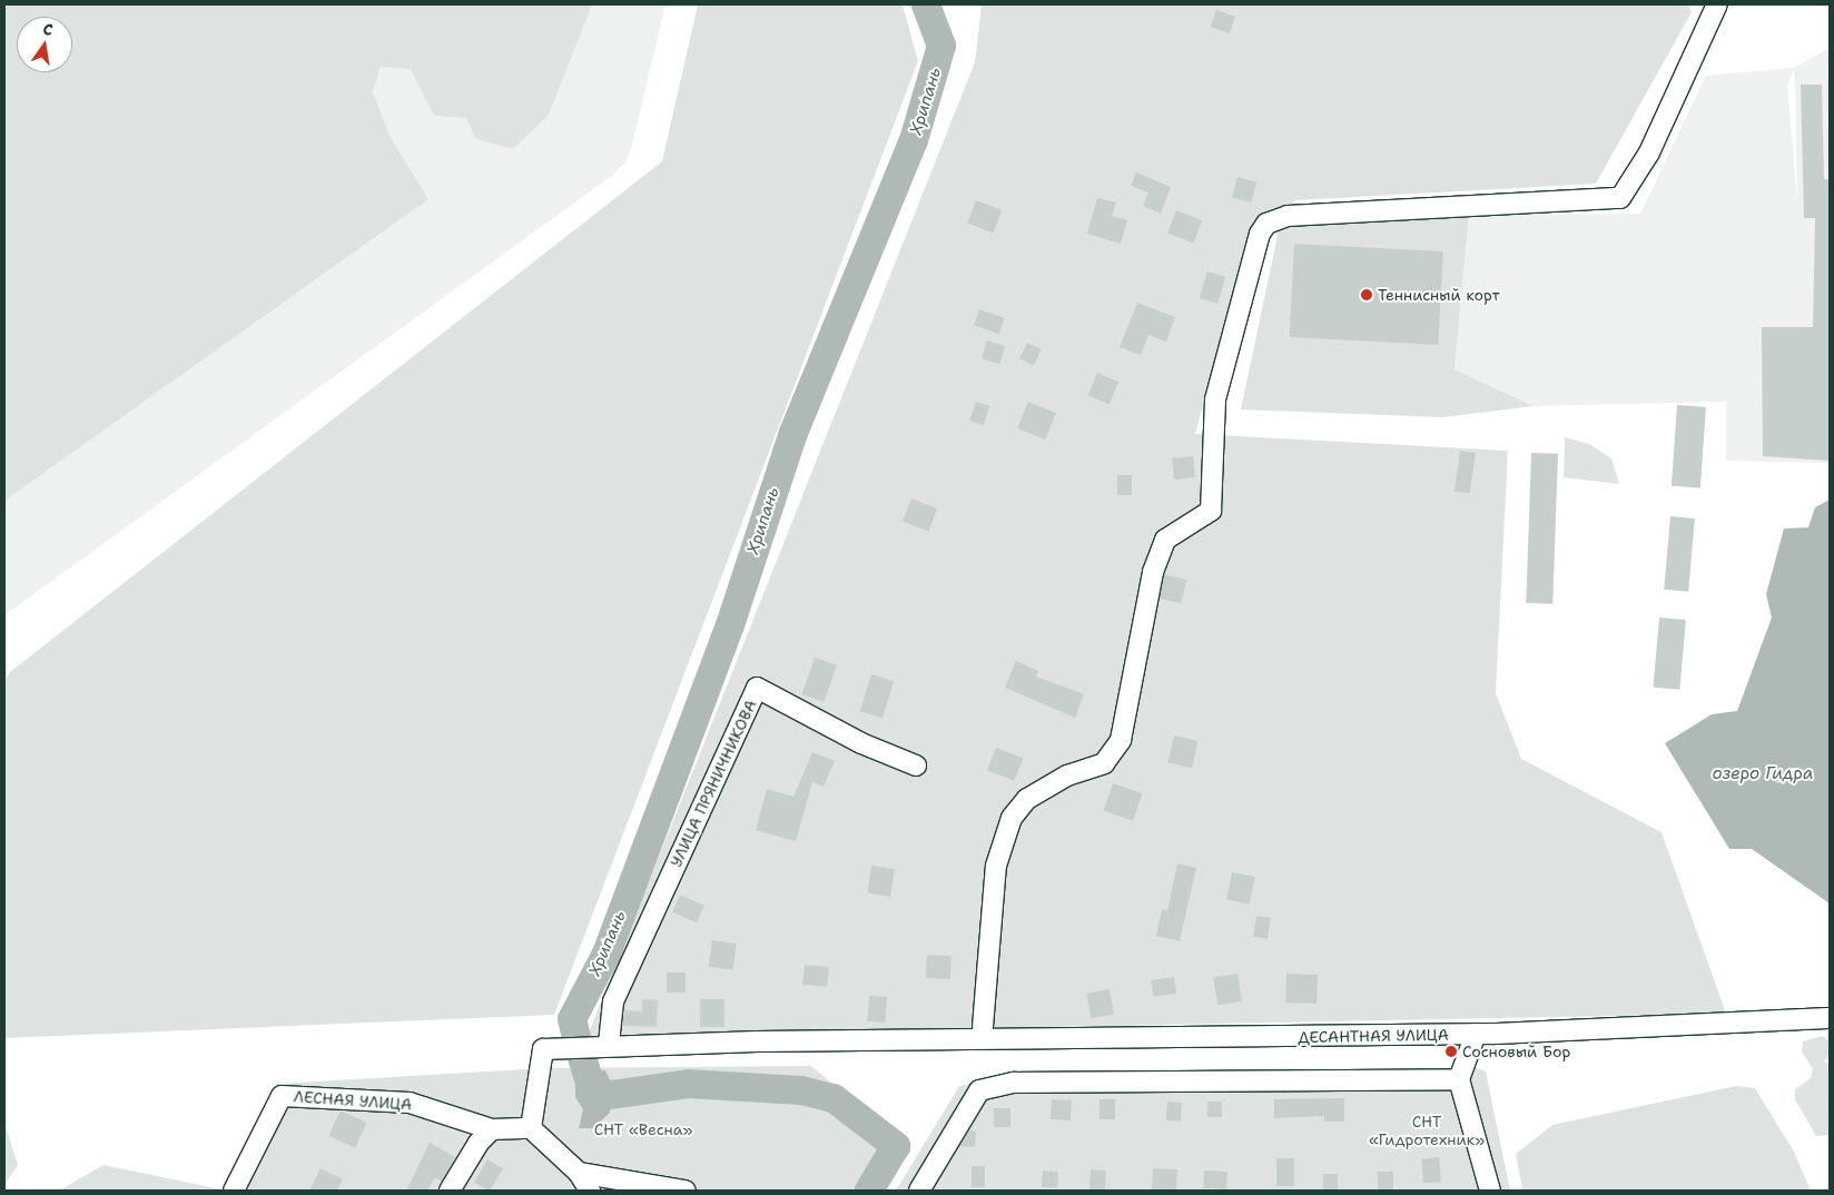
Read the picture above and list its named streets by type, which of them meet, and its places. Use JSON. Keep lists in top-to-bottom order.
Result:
{
  "streets": {
    "street": ["УЛИЦА ПРЯНИЧНИКОВА", "ДЕСАНТНАЯ УЛИЦА", "ЛЕСНАЯ УЛИЦА"]
  },
  "crossings": [
    ["УЛИЦА ПРЯНИЧНИКОВА", "ДЕСАНТНАЯ УЛИЦА"]
  ],
  "water": ["Хрипань", "озеро Гидра"],
  "parks": ["СНТ «Гидротехник»", "СНТ «Весна»"],
  "places": ["Теннисный корт", "Сосновый Бор"],
  "north": "top"
}
